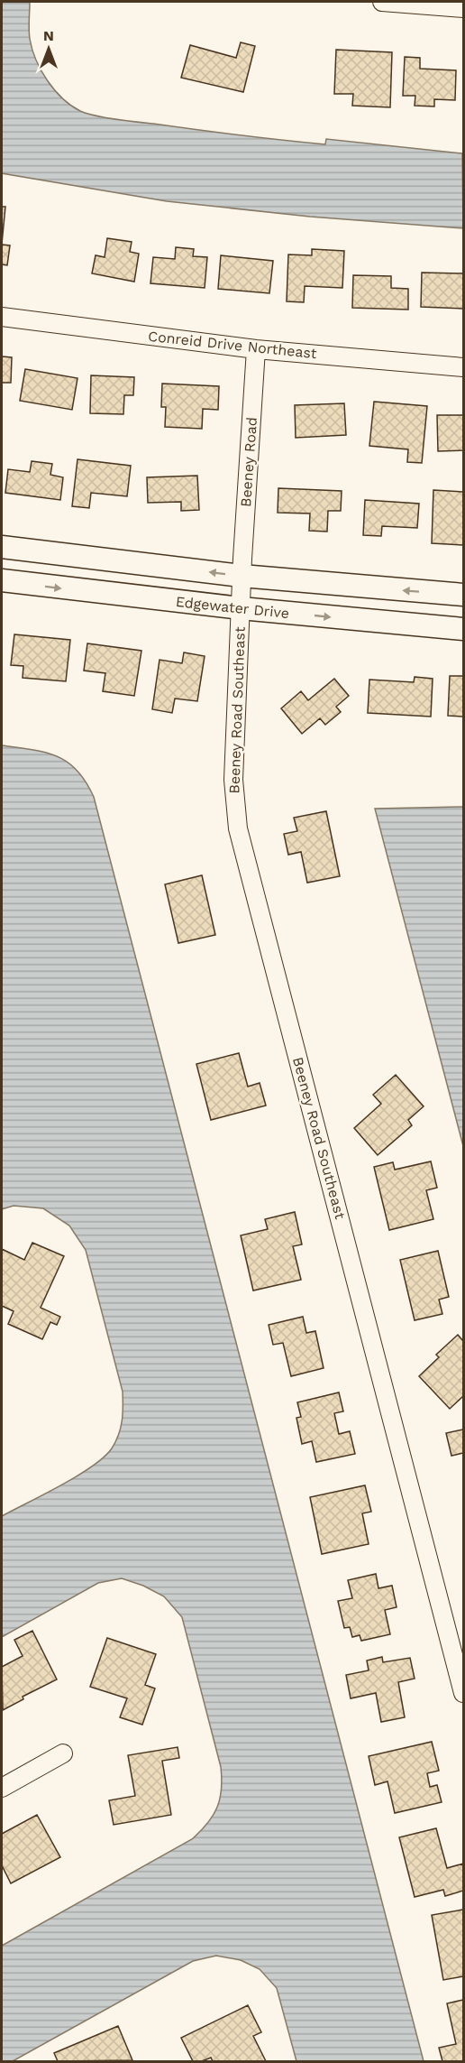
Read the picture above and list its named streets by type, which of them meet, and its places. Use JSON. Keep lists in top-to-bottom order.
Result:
{
  "streets": {
    "street": [
      "Conreid Drive Northeast",
      "Beeney Road",
      "Edgewater Drive",
      "Beeney Road Southeast"
    ]
  },
  "crossings": [
    ["Conreid Drive Northeast", "Beeney Road"],
    ["Beeney Road", "Beeney Road Southeast"],
    ["Edgewater Drive", "Beeney Road Southeast"]
  ],
  "north": "top"
}
